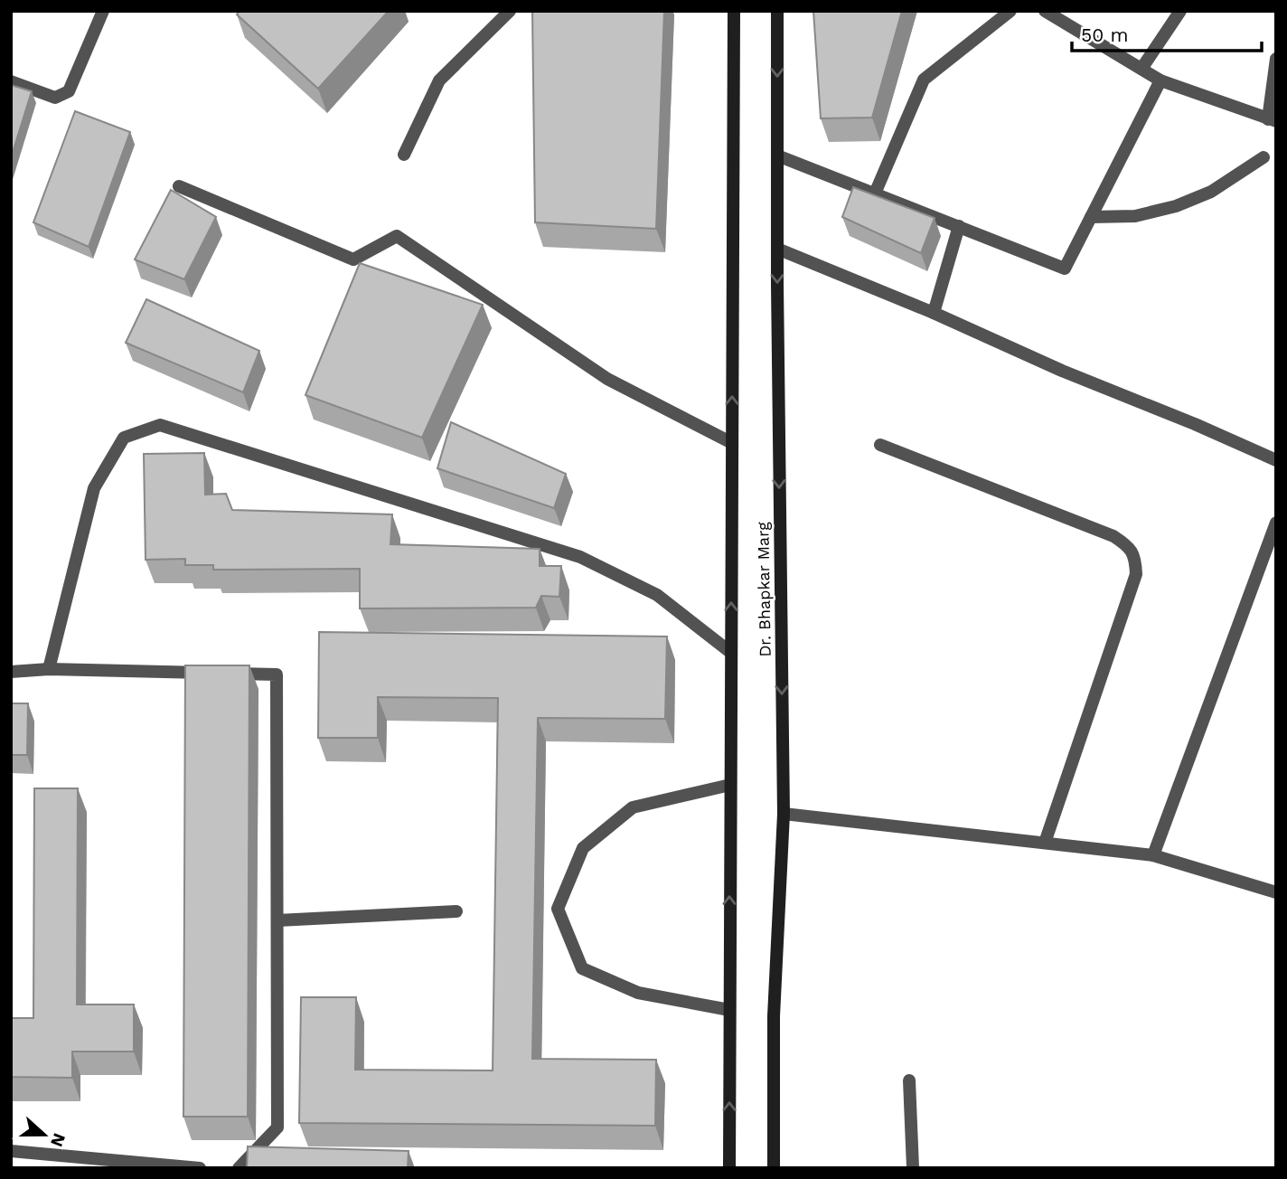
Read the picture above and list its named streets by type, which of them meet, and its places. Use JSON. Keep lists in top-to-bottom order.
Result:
{
  "streets": {
    "main road": ["Dr. Bhapkar Marg"]
  },
  "scale_bar": "50 m",
  "north": "right"
}
